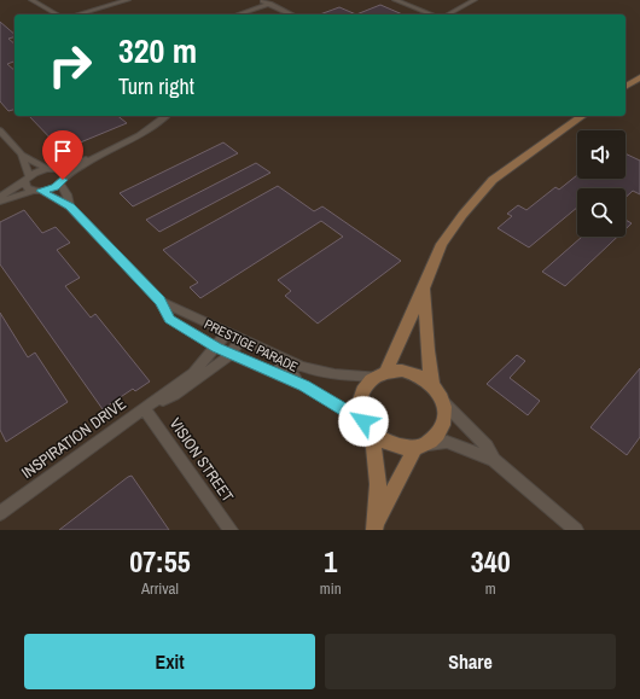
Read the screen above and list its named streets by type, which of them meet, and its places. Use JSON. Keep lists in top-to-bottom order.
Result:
{
  "streets": {
    "street": ["PRESTIGE PARADE", "INSPIRATION DRIVE", "VISION STREET"]
  },
  "crossings": [
    ["PRESTIGE PARADE", "INSPIRATION DRIVE"],
    ["INSPIRATION DRIVE", "VISION STREET"]
  ],
  "page": {
    "turn": ["320 m", "Turn right"],
    "eta": [
      "07:55",
      "Arrival",
      "1",
      "min",
      "340",
      "m"
    ],
    "buttons": ["Exit", "Share"]
  }
}
